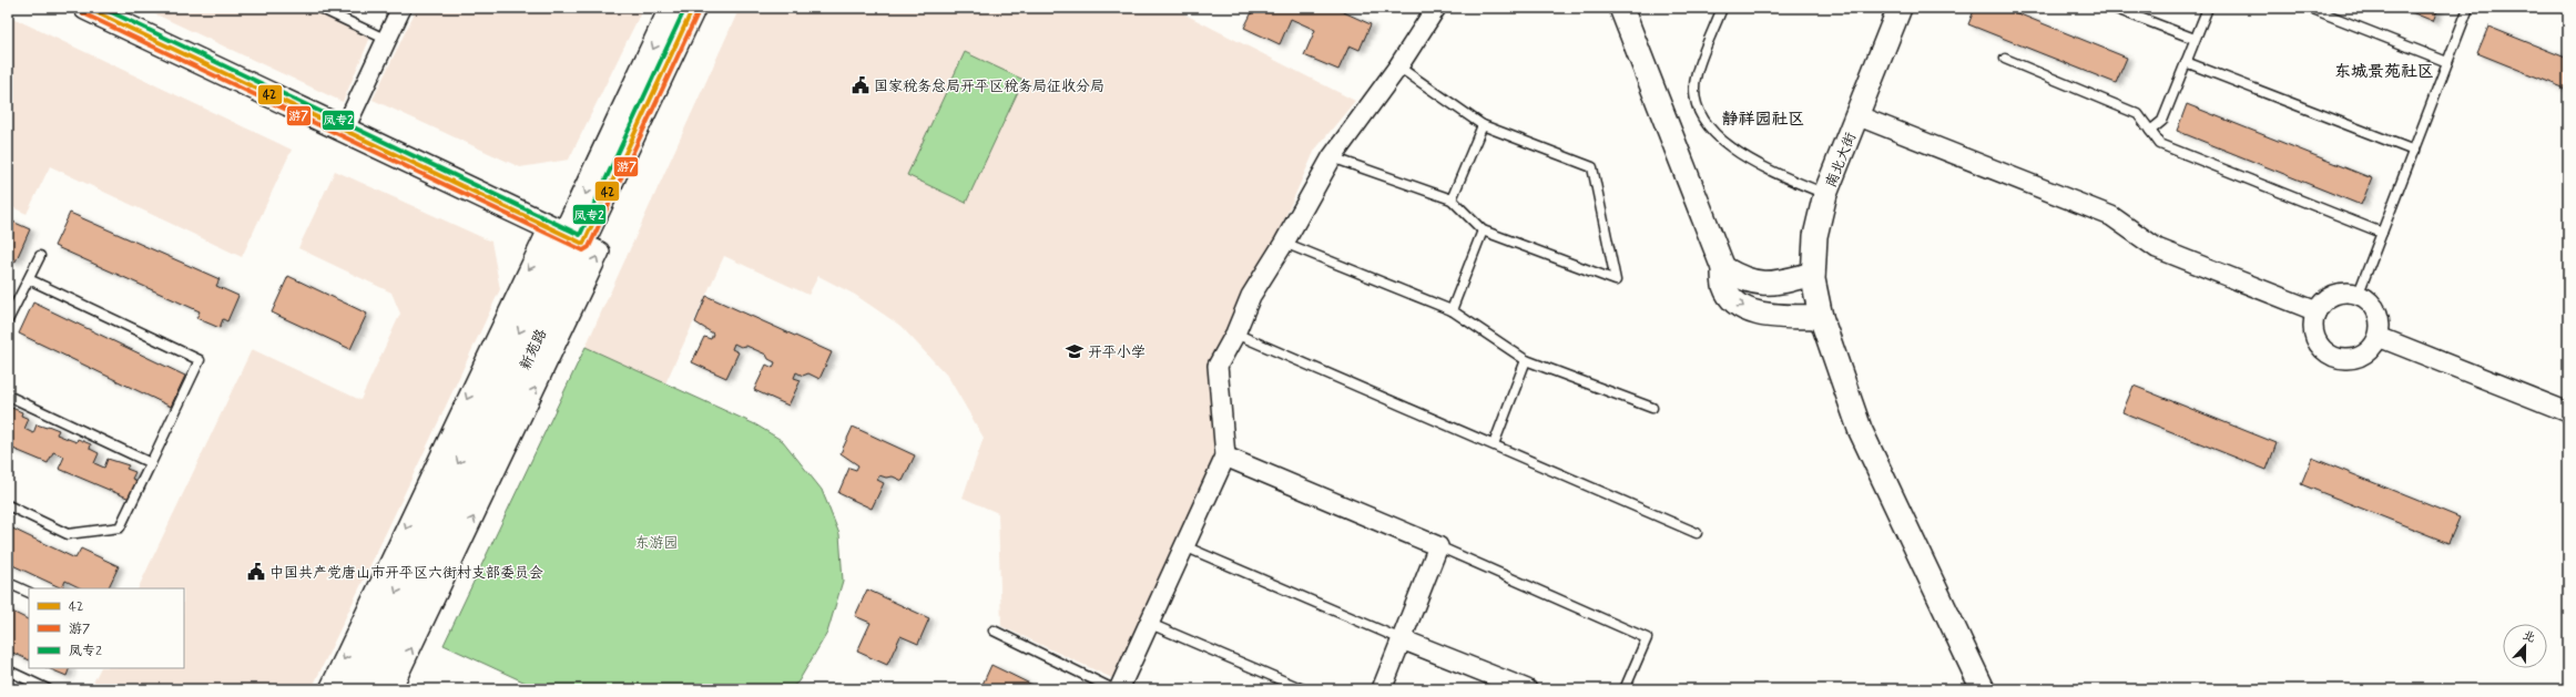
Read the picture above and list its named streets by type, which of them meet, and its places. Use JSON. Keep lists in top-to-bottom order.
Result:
{
  "streets": {
    "main road": ["新苑路"],
    "street": ["南北大街"]
  },
  "districts": ["东城景苑社区", "静祥园社区"],
  "parks": ["东游园"],
  "places": {
    "public building": ["国家税务总局开平区税务局征收分局", "中国共产党唐山市开平区六街村支部委员会"],
    "school or university": ["开平小学"]
  },
  "lines": ["transit line 42", "transit line 凤专2", "transit line 游7"],
  "legend": ["42", "游7", "凤专2"],
  "north": "top"
}
